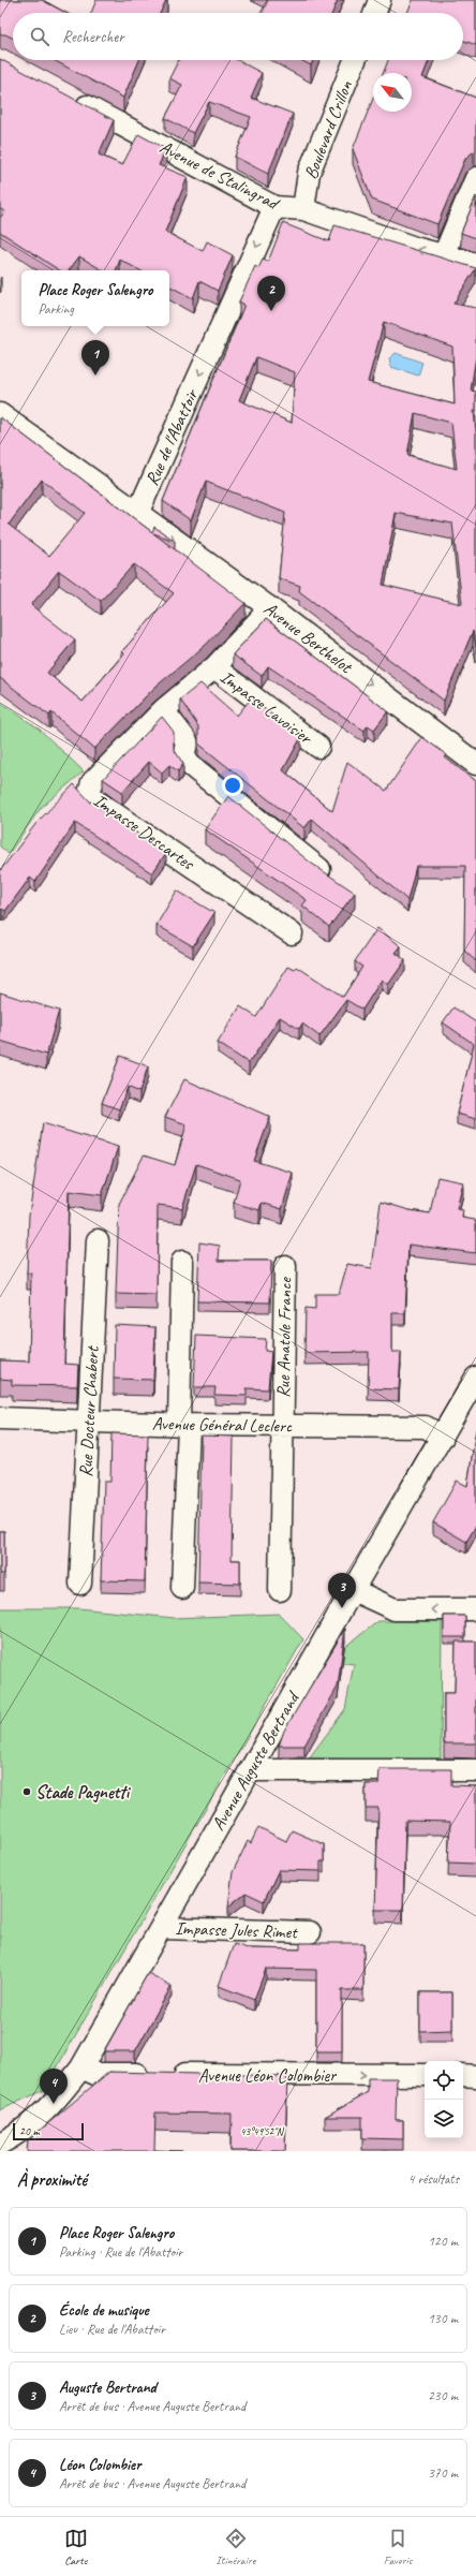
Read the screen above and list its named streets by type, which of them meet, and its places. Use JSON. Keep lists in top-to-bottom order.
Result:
{
  "streets": {
    "street": [
      "Boulevard Crillon",
      "Avenue de Stalingrad",
      "Rue de l'Abattoir",
      "Avenue Berthelot",
      "Impasse Lavoisier",
      "Impasse Descartes",
      "Rue Anatole France",
      "Rue Docteur Chabert",
      "Avenue Général Leclerc",
      "Avenue Auguste Bertrand",
      "Impasse Jules Rimet",
      "Avenue Léon Colombier"
    ]
  },
  "crossings": [
    ["Boulevard Crillon", "Avenue de Stalingrad"],
    ["Avenue de Stalingrad", "Rue de l'Abattoir"],
    ["Rue de l'Abattoir", "Avenue Berthelot"],
    ["Rue Anatole France", "Avenue Général Leclerc"],
    ["Rue Docteur Chabert", "Avenue Général Leclerc"],
    ["Avenue Général Leclerc", "Avenue Auguste Bertrand"],
    ["Avenue Auguste Bertrand", "Impasse Jules Rimet"],
    ["Avenue Auguste Bertrand", "Avenue Léon Colombier"]
  ],
  "one_way": ["Rue de l'Abattoir", "Avenue Léon Colombier"],
  "places": ["Stade Pagnetti"],
  "scale_bar": "20 m",
  "north": "top left",
  "page": {
    "search": "Rechercher",
    "popup": ["Place Roger Salengro", "Parking"],
    "pins": [
      "2",
      "1",
      "3",
      "4"
    ],
    "scale": "20 m",
    "heading": ["À proximité", "4 résultats"],
    "list": [
      {
        "mark": "1",
        "name": "Place Roger Salengro",
        "note": "Parking · Rue de l'Abattoir",
        "value": "120 m"
      },
      {
        "mark": "2",
        "name": "École de musique",
        "note": "Lieu · Rue de l'Abattoir",
        "value": "130 m"
      },
      {
        "mark": "3",
        "name": "Auguste Bertrand",
        "note": "Arrêt de bus · Avenue Auguste Bertrand",
        "value": "230 m"
      },
      {
        "mark": "4",
        "name": "Léon Colombier",
        "note": "Arrêt de bus · Avenue Auguste Bertrand",
        "value": "370 m"
      }
    ],
    "nav": ["Carte", "Itinéraire", "Favoris"]
  },
  "coordinates": ["43°49'52\"N"]
}
